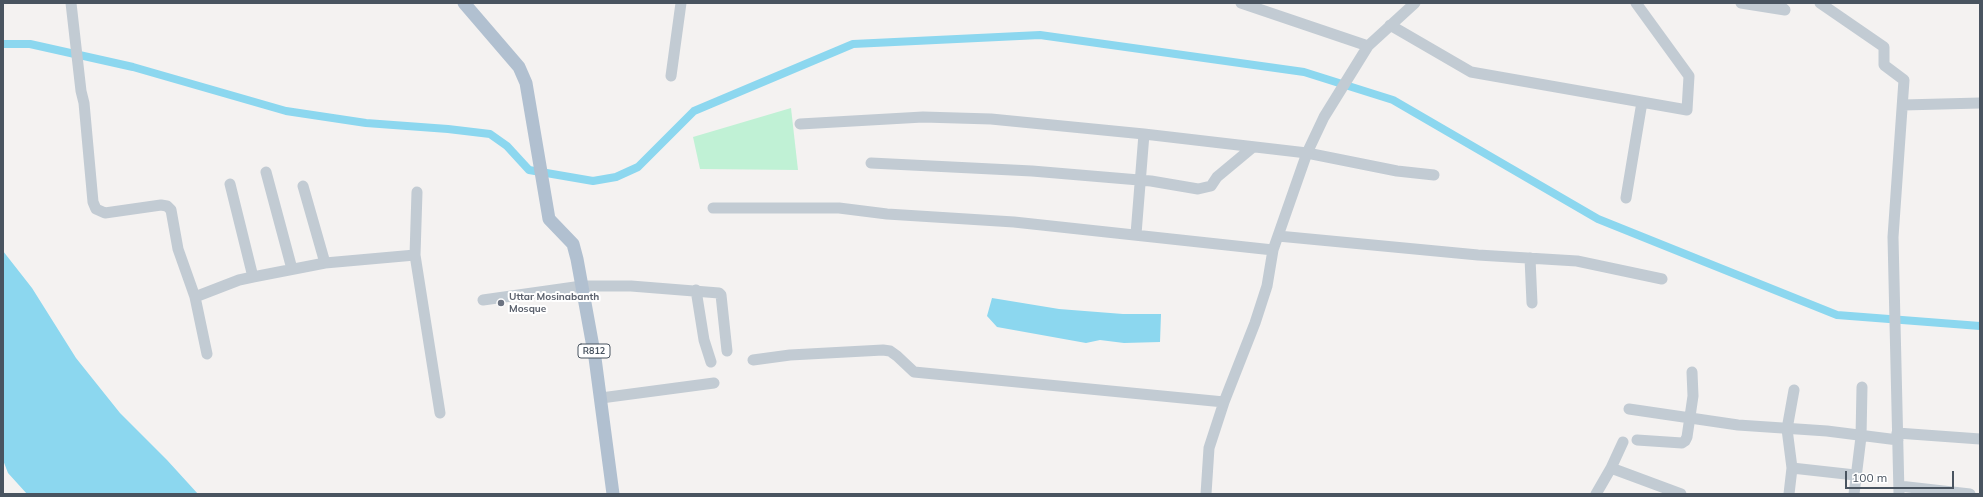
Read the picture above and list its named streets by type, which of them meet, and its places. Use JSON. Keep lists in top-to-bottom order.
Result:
{
  "streets": {
    "main road": ["R812"]
  },
  "places": ["Uttar Mosinabanth Mosque"],
  "scale_bar": "100 m"
}
